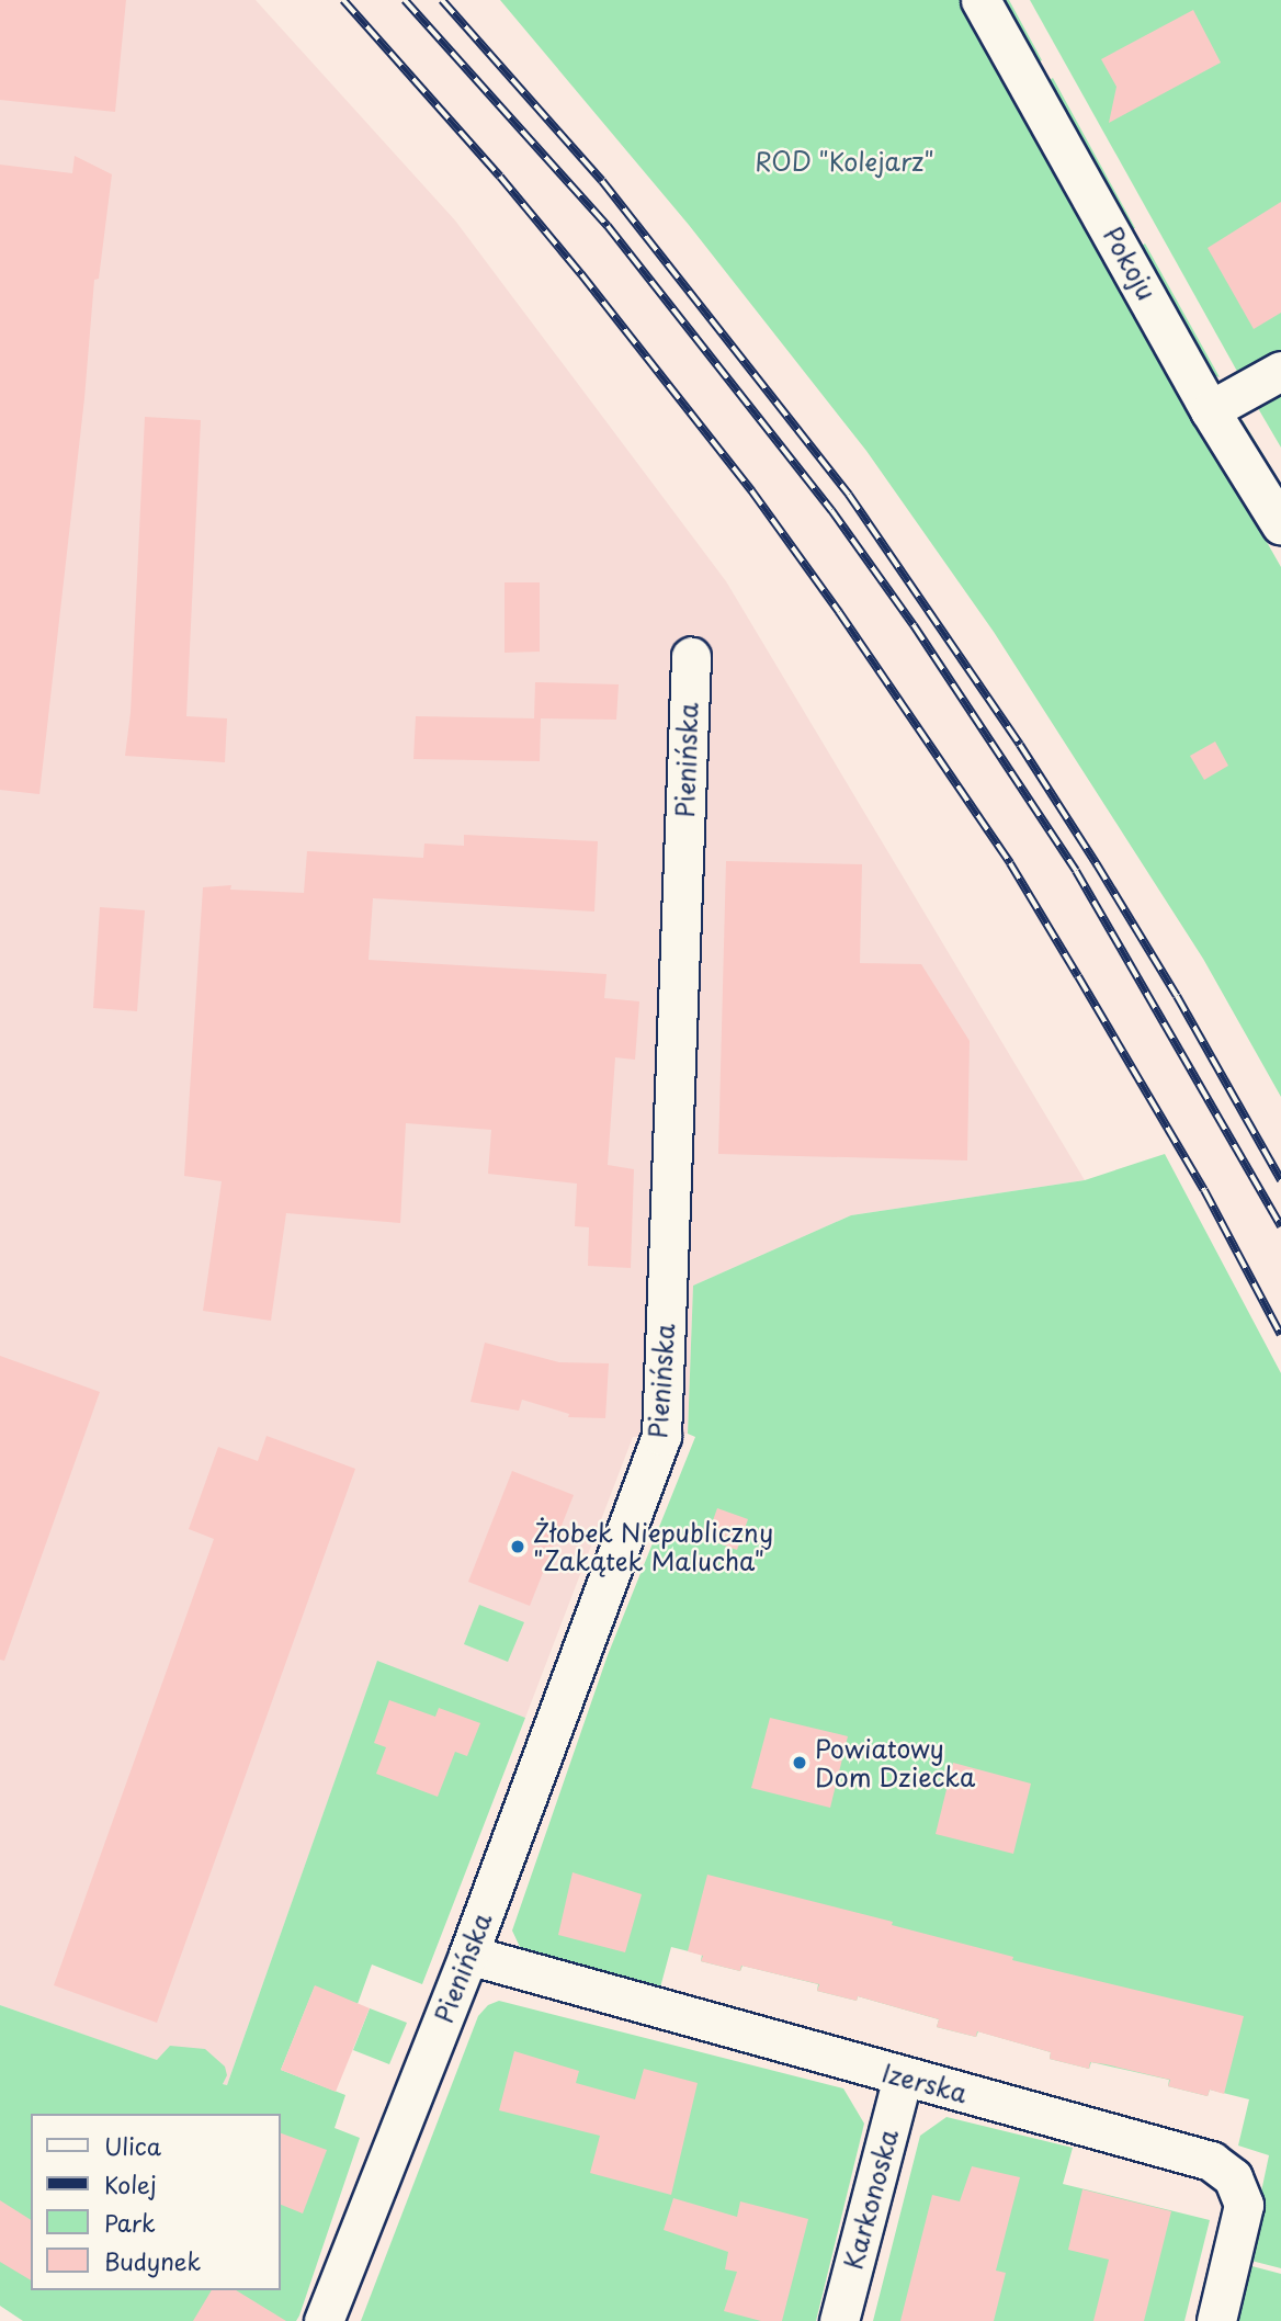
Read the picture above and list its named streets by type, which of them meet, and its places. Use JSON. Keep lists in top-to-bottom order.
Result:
{
  "streets": {
    "street": [
      "Pokoju",
      "Pienińska",
      "Izerska",
      "Karkonoska"
    ]
  },
  "crossings": [
    ["Pienińska", "Izerska"],
    ["Izerska", "Karkonoska"]
  ],
  "parks": ["ROD \"Kolejarz\""],
  "places": ["Żłobek Niepubliczny \"Zakątek Malucha\"", "Powiatowy Dom Dziecka"],
  "legend": [
    "Ulica",
    "Kolej",
    "Park",
    "Budynek"
  ]
}
